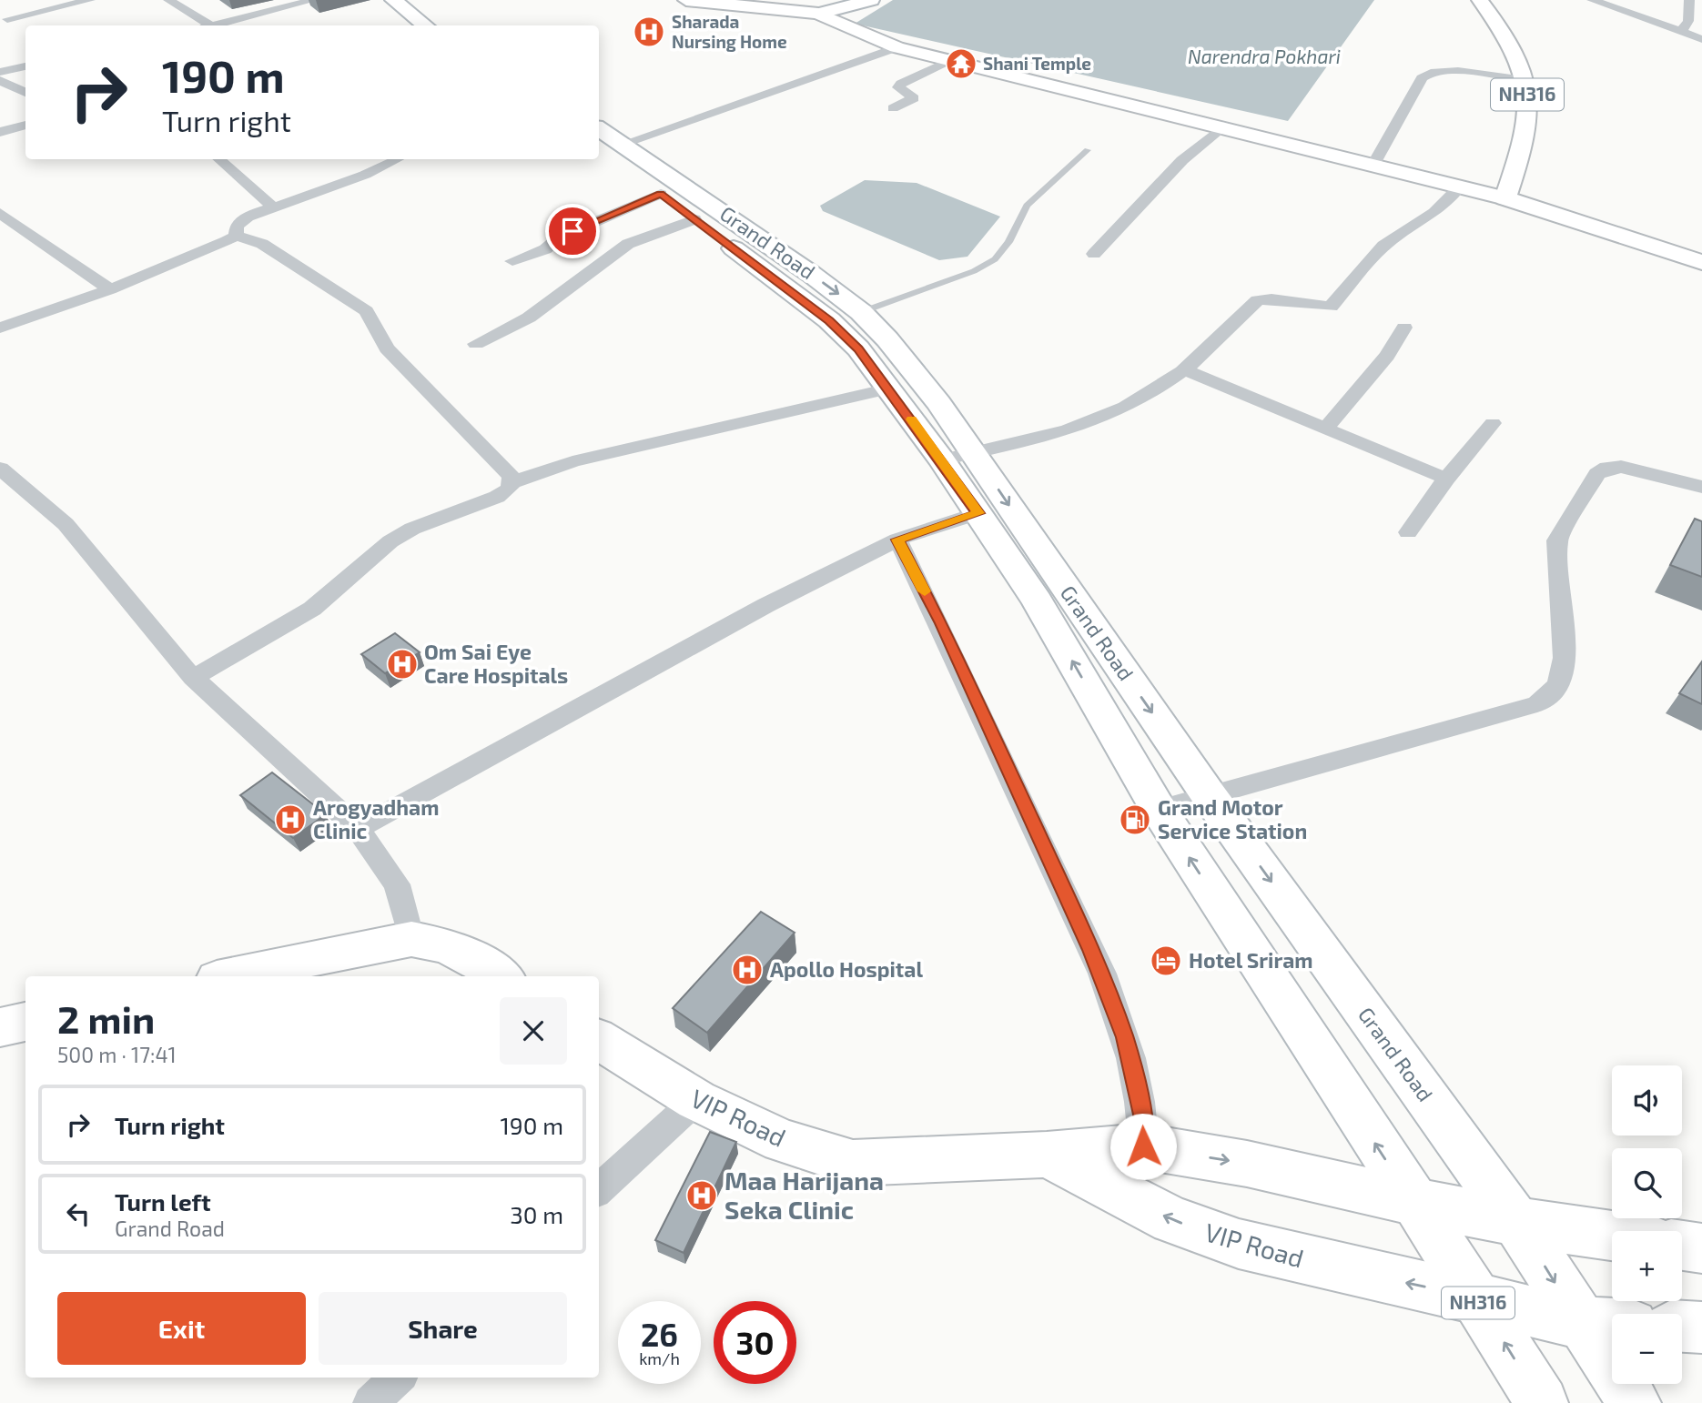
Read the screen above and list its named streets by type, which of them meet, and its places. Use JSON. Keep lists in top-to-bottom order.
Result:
{
  "streets": {
    "main road": ["NH316", "Grand Road", "VIP Road"]
  },
  "crossings": [
    ["NH316", "Grand Road"],
    ["NH316", "VIP Road"],
    ["Grand Road", "VIP Road"]
  ],
  "water": ["Narendra Pokhari"],
  "places": {
    "hospital": [
      "Sharada Nursing Home",
      "Om Sai Eye Care Hospitals",
      "Arogyadham Clinic",
      "Apollo Hospital",
      "Maa Harijana Seka Clinic"
    ],
    "temple": ["Shani Temple"],
    "fuel station": ["Grand Motor Service Station"],
    "hotel": ["Hotel Sriram"]
  },
  "page": {
    "turn": ["190 m", "Turn right"],
    "heading": ["2 min", "500 m · 17:41"],
    "map_buttons": ["+", "−"],
    "list": [
      {
        "name": "Turn right",
        "value": "190 m"
      },
      {
        "name": "Turn left",
        "note": "Grand Road",
        "value": "30 m"
      }
    ],
    "buttons": ["Exit", "Share"],
    "speed": "26 km/h",
    "limit": "30"
  }
}
